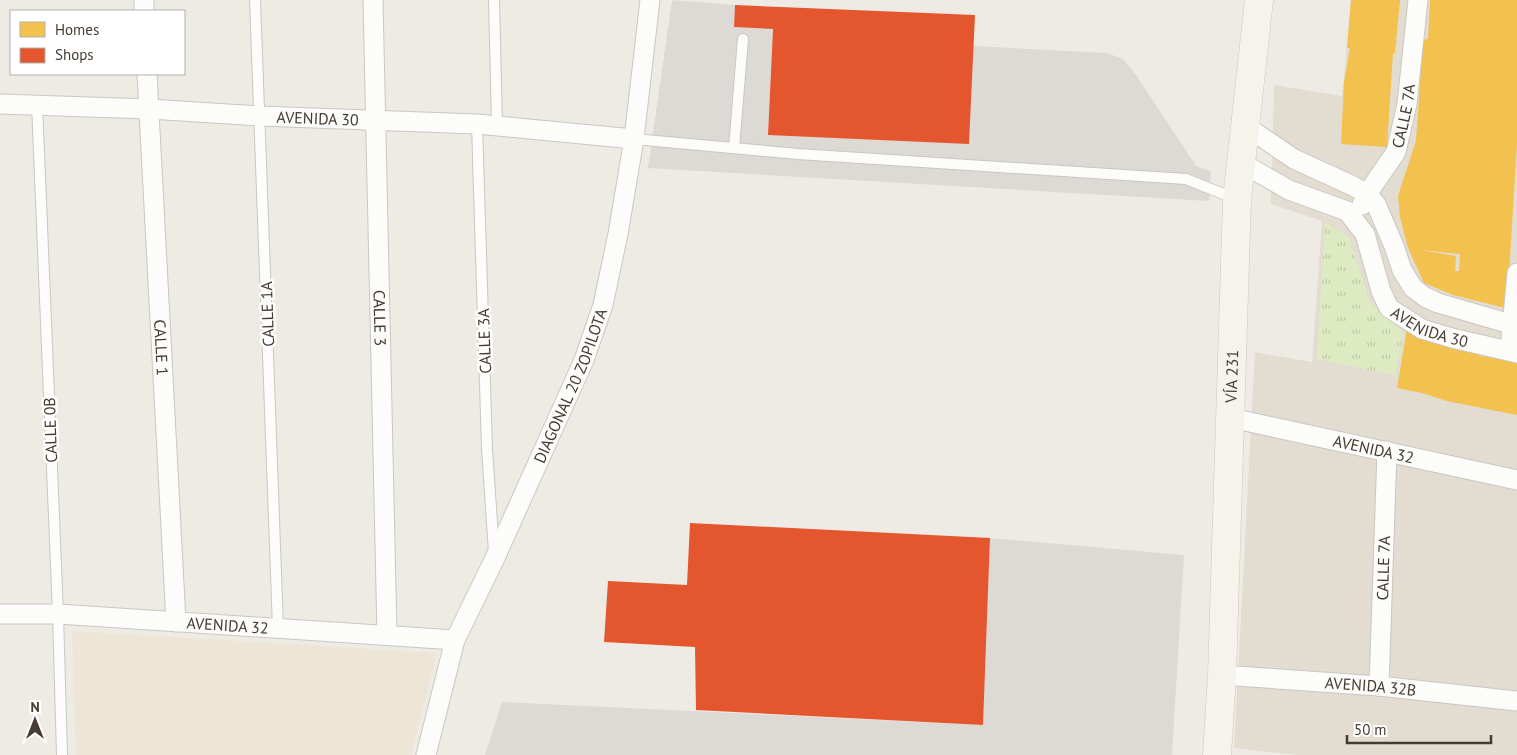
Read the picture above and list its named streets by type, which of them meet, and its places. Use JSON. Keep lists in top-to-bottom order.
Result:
{
  "streets": {
    "main road": ["VÍA 231"],
    "street": [
      "CALLE 7A",
      "AVENIDA 30",
      "CALLE 3",
      "CALLE 1",
      "DIAGONAL 20 ZOPILOTA",
      "AVENIDA 32",
      "AVENIDA 32B"
    ],
    "lane": ["CALLE 1A", "CALLE 3A", "CALLE 0B"]
  },
  "crossings": [
    ["CALLE 7A", "AVENIDA 30"],
    ["CALLE 7A", "AVENIDA 32"],
    ["CALLE 7A", "AVENIDA 32B"],
    ["AVENIDA 30", "CALLE 1A"],
    ["AVENIDA 30", "CALLE 3"],
    ["AVENIDA 30", "CALLE 3A"],
    ["AVENIDA 30", "CALLE 1"],
    ["AVENIDA 30", "VÍA 231"],
    ["AVENIDA 30", "DIAGONAL 20 ZOPILOTA"],
    ["AVENIDA 30", "CALLE 0B"],
    ["CALLE 1A", "AVENIDA 32"],
    ["CALLE 3", "AVENIDA 32"],
    ["CALLE 3A", "DIAGONAL 20 ZOPILOTA"],
    ["CALLE 1", "AVENIDA 32"],
    ["VÍA 231", "AVENIDA 32"],
    ["VÍA 231", "AVENIDA 32B"],
    ["DIAGONAL 20 ZOPILOTA", "AVENIDA 32"],
    ["CALLE 0B", "AVENIDA 32"]
  ],
  "legend": ["Homes", "Shops"],
  "scale_bar": "50 m",
  "north": "top"
}
